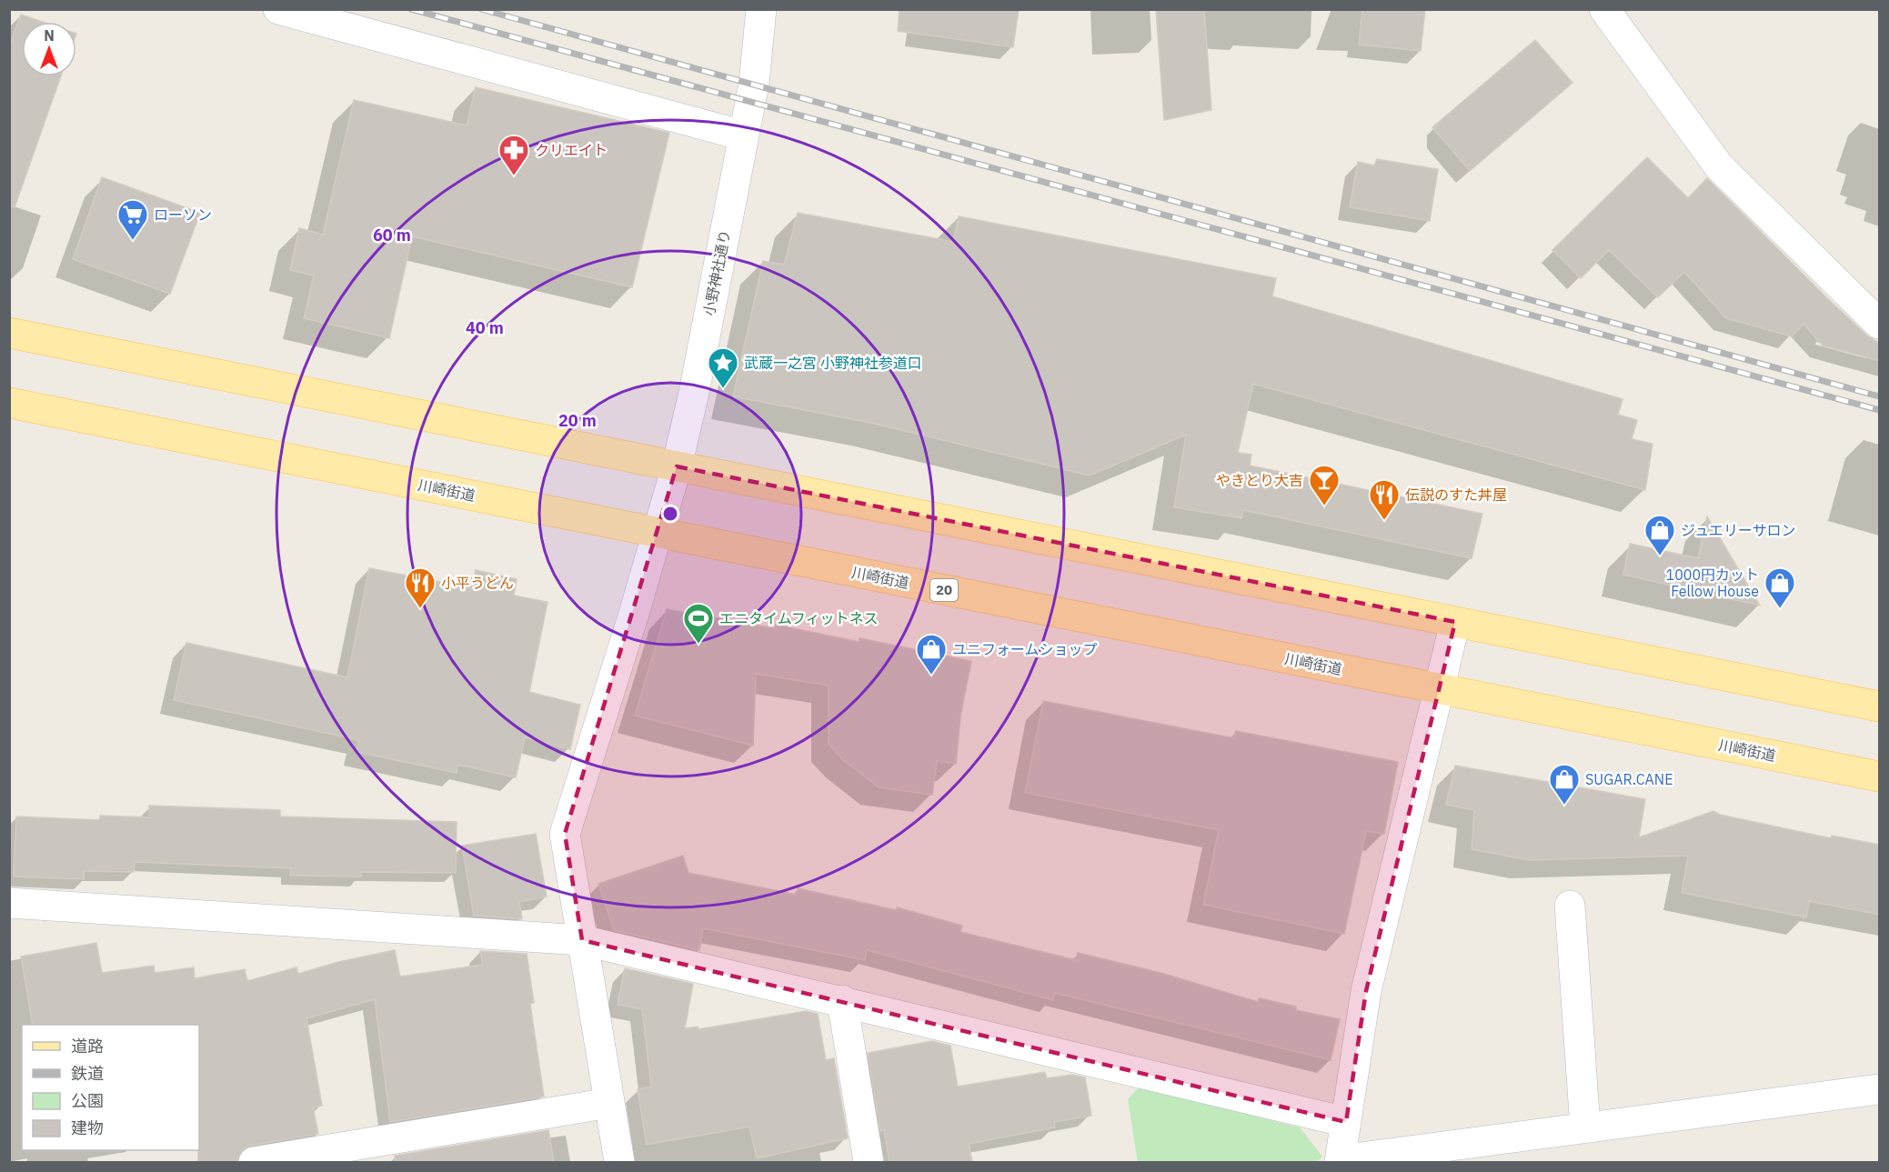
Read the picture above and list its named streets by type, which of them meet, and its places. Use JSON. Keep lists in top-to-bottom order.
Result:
{
  "streets": {
    "main road": ["川崎街道", "20"],
    "street": ["小野神社通り"]
  },
  "crossings": [
    ["小野神社通り", "川崎街道"]
  ],
  "places": {
    "pharmacy": ["クリエイト"],
    "supermarket": ["ローソン"],
    "place": ["武蔵一之宮 小野神社参道口"],
    "bar": ["やきとり大吉"],
    "restaurant": ["伝説のすた丼屋", "小平うどん"],
    "shop": [
      "ジュエリーサロン",
      "1000円カット Fellow House",
      "ユニフォームショップ",
      "SUGAR.CANE"
    ],
    "sports": ["エニタイムフィットネス"]
  },
  "legend": [
    "道路",
    "鉄道",
    "公園",
    "建物"
  ],
  "north": "top",
  "rings": ["60 m", "40 m", "20 m"]
}
